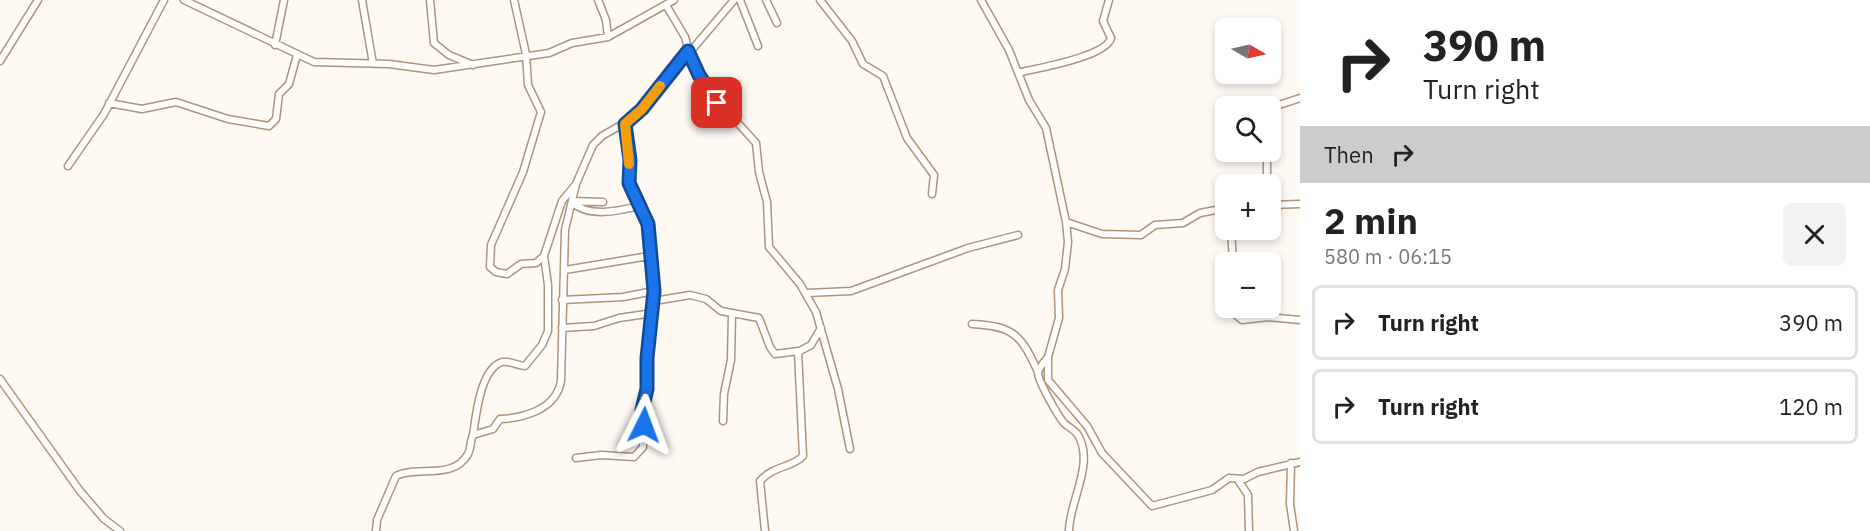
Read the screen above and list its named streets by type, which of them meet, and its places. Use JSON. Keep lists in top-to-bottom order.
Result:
{
  "north": "right",
  "page": {
    "turn": ["390 m", "Turn right"],
    "map_buttons": ["+", "−"],
    "then": "Then",
    "heading": ["2 min", "580 m · 06:15"],
    "list": [
      {
        "name": "Turn right",
        "value": "390 m"
      },
      {
        "name": "Turn right",
        "value": "120 m"
      }
    ]
  }
}
